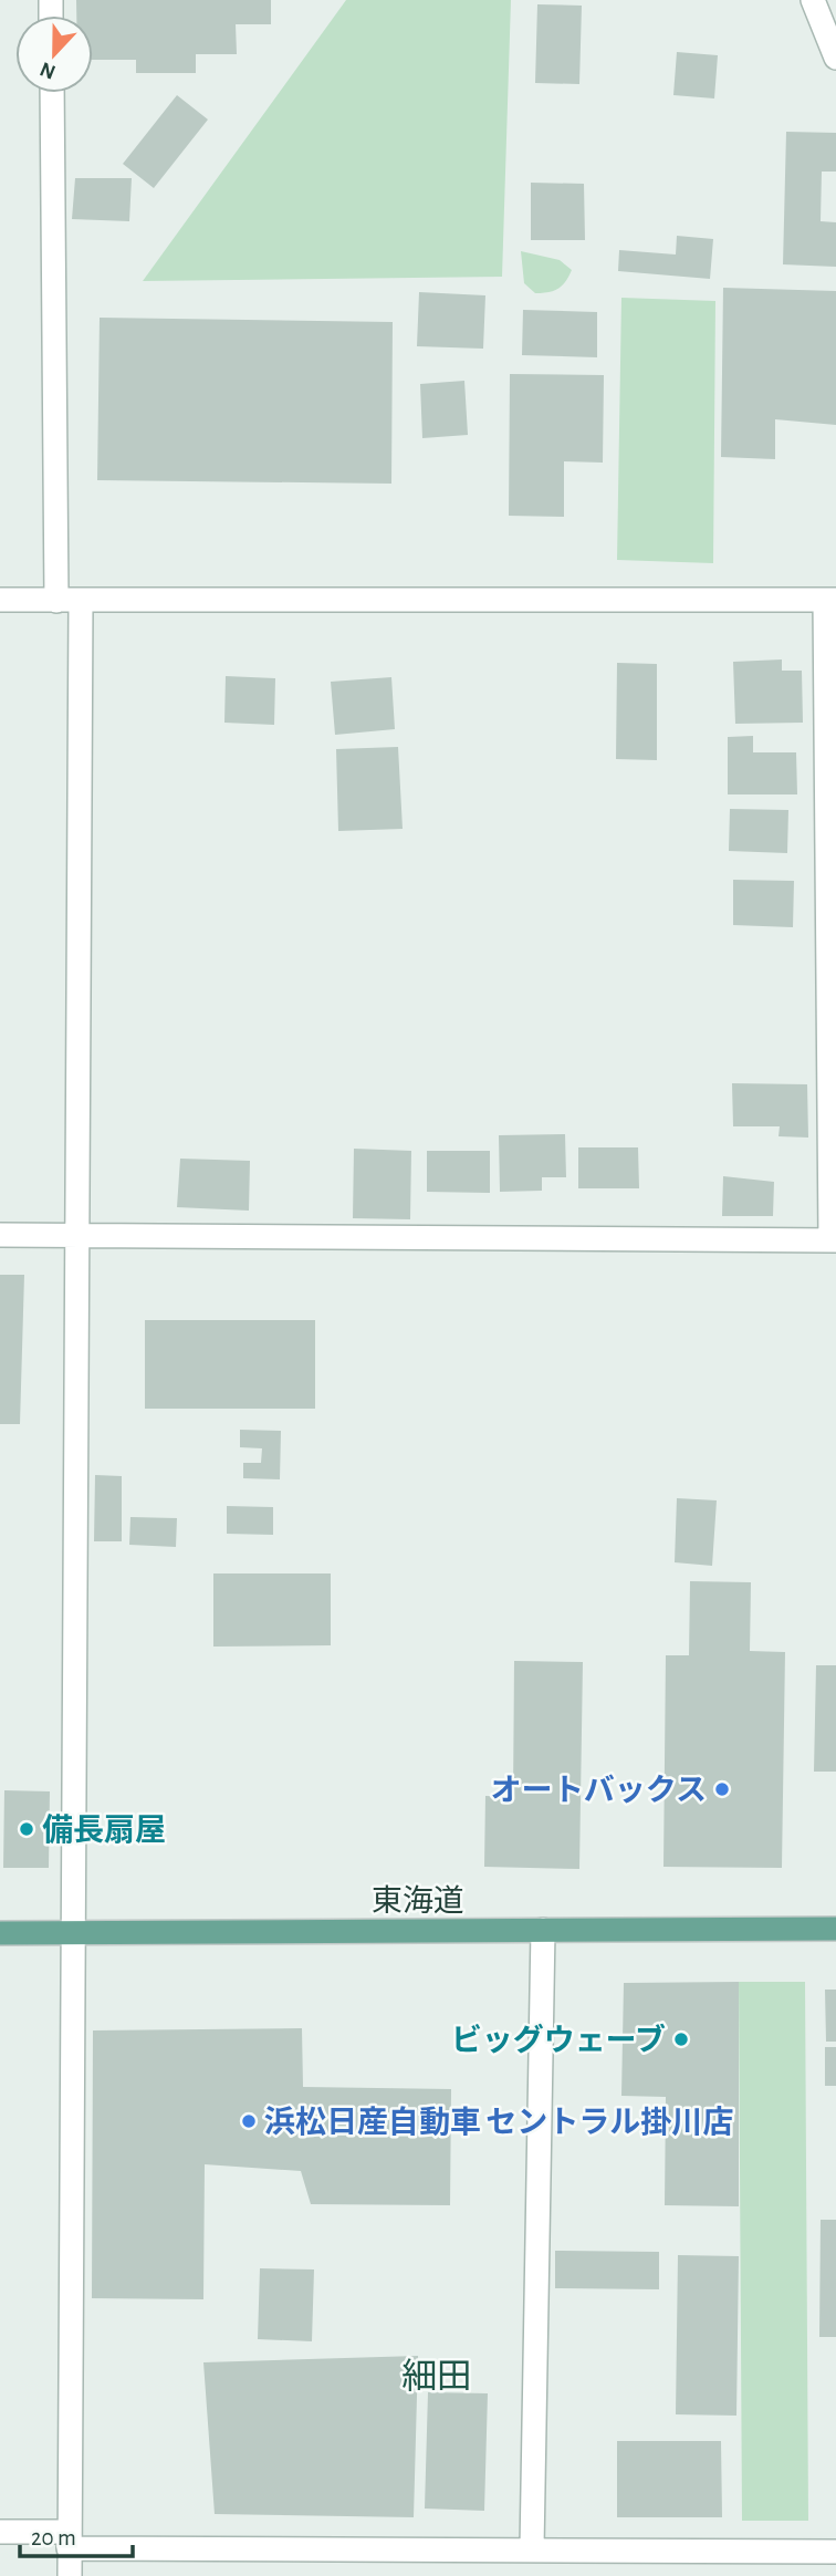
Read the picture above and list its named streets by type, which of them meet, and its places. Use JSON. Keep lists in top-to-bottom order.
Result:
{
  "streets": {
    "main road": ["東海道"]
  },
  "districts": ["細田"],
  "places": [
    "オートバックス",
    "備長扇屋",
    "ビッグウェーブ",
    "浜松日産自動車 セントラル掛川店"
  ],
  "scale_bar": "20 m",
  "north": "bottom"
}
